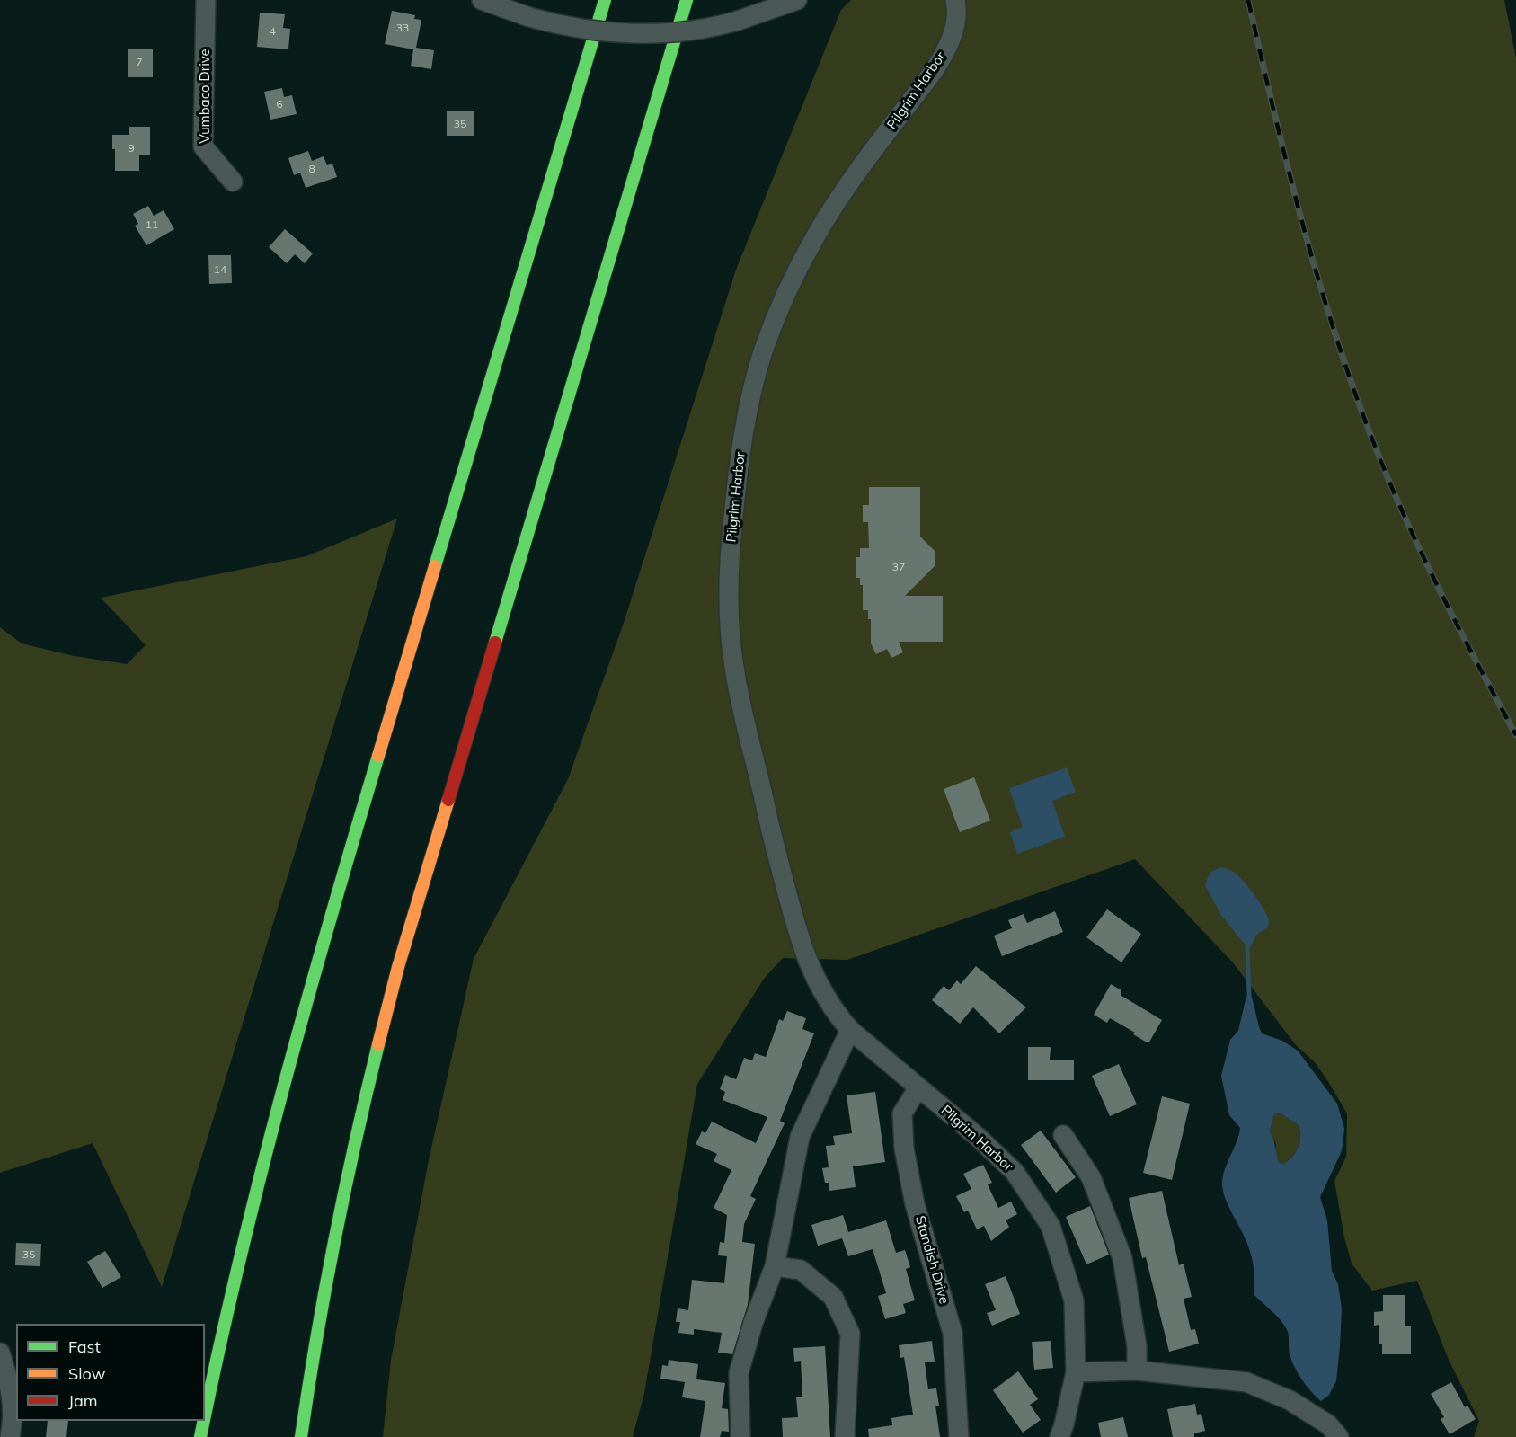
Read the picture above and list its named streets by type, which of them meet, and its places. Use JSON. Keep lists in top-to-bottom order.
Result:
{
  "streets": {
    "street": ["Pilgrim Harbor", "Vumbaco Drive", "Standish Drive"]
  },
  "crossings": [
    ["Pilgrim Harbor", "Standish Drive"]
  ],
  "house_numbers": [
    "33",
    "4",
    "7",
    "6",
    "35",
    "9",
    "8",
    "11",
    "14",
    "37",
    "35"
  ],
  "legend": ["Fast", "Slow", "Jam"]
}
